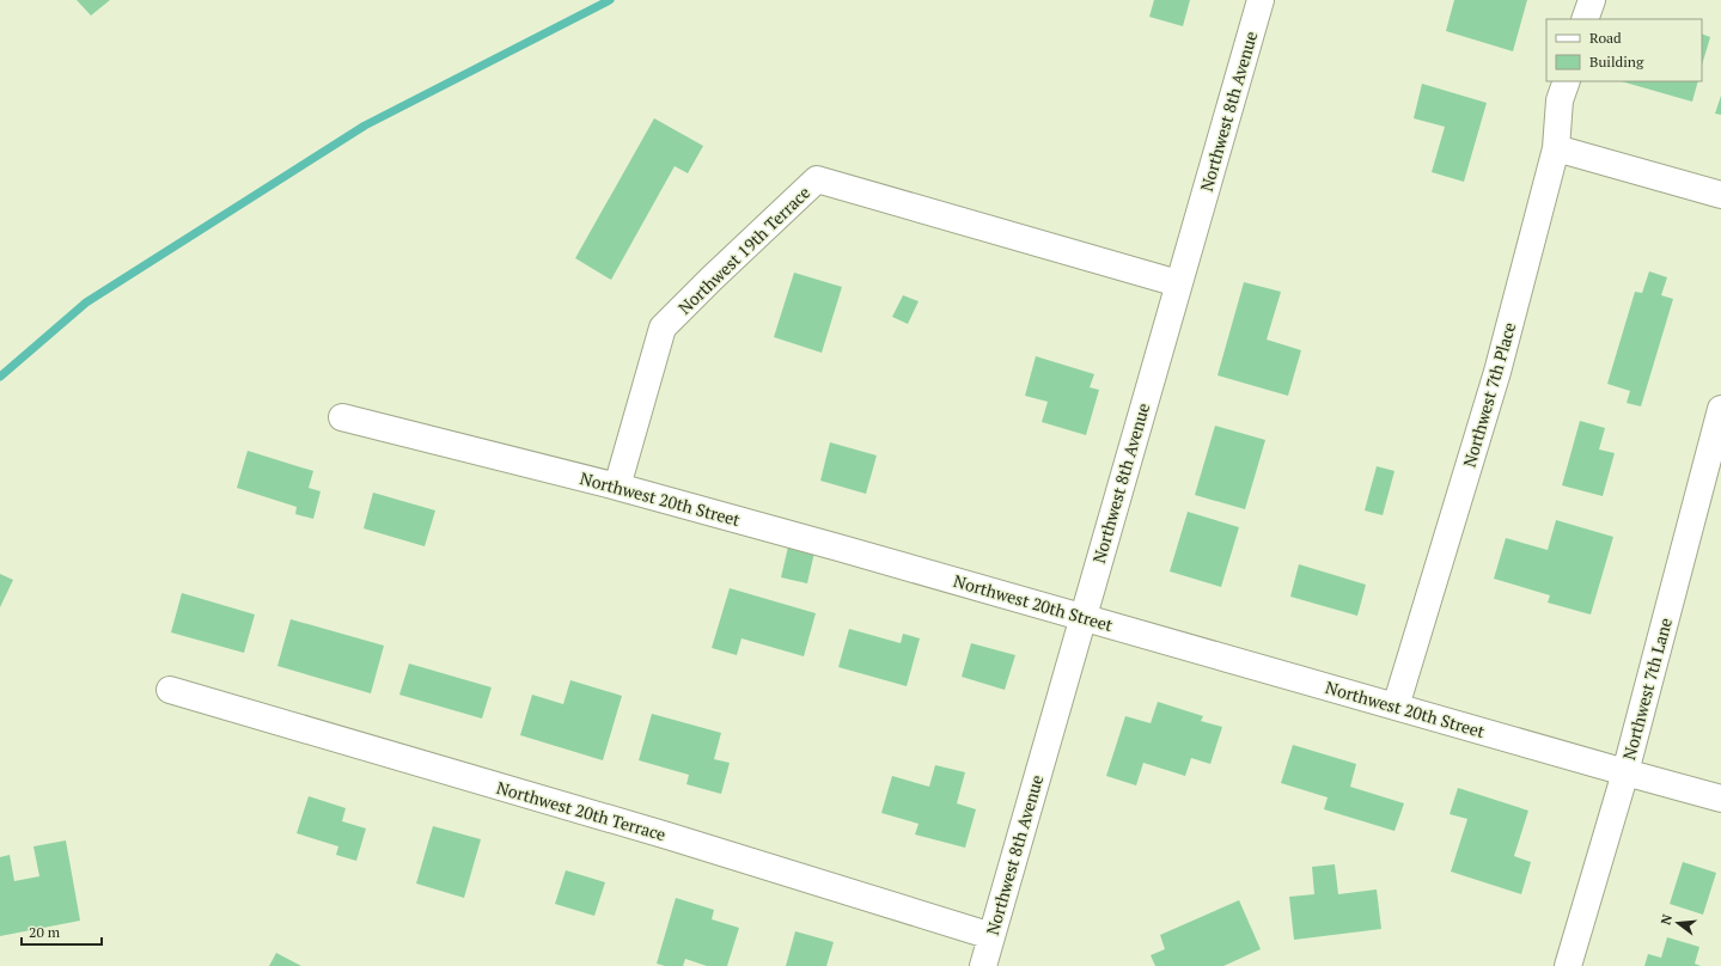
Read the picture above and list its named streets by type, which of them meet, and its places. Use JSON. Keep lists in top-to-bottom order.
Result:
{
  "streets": {
    "street": [
      "Northwest 8th Avenue",
      "Northwest 19th Terrace",
      "Northwest 7th Place",
      "Northwest 20th Street",
      "Northwest 7th Lane",
      "Northwest 20th Terrace"
    ]
  },
  "crossings": [
    ["Northwest 8th Avenue", "Northwest 19th Terrace"],
    ["Northwest 8th Avenue", "Northwest 20th Street"],
    ["Northwest 8th Avenue", "Northwest 20th Terrace"],
    ["Northwest 19th Terrace", "Northwest 20th Street"],
    ["Northwest 7th Place", "Northwest 20th Street"],
    ["Northwest 20th Street", "Northwest 7th Lane"]
  ],
  "legend": ["Road", "Building"],
  "scale_bar": "20 m",
  "north": "left"
}
